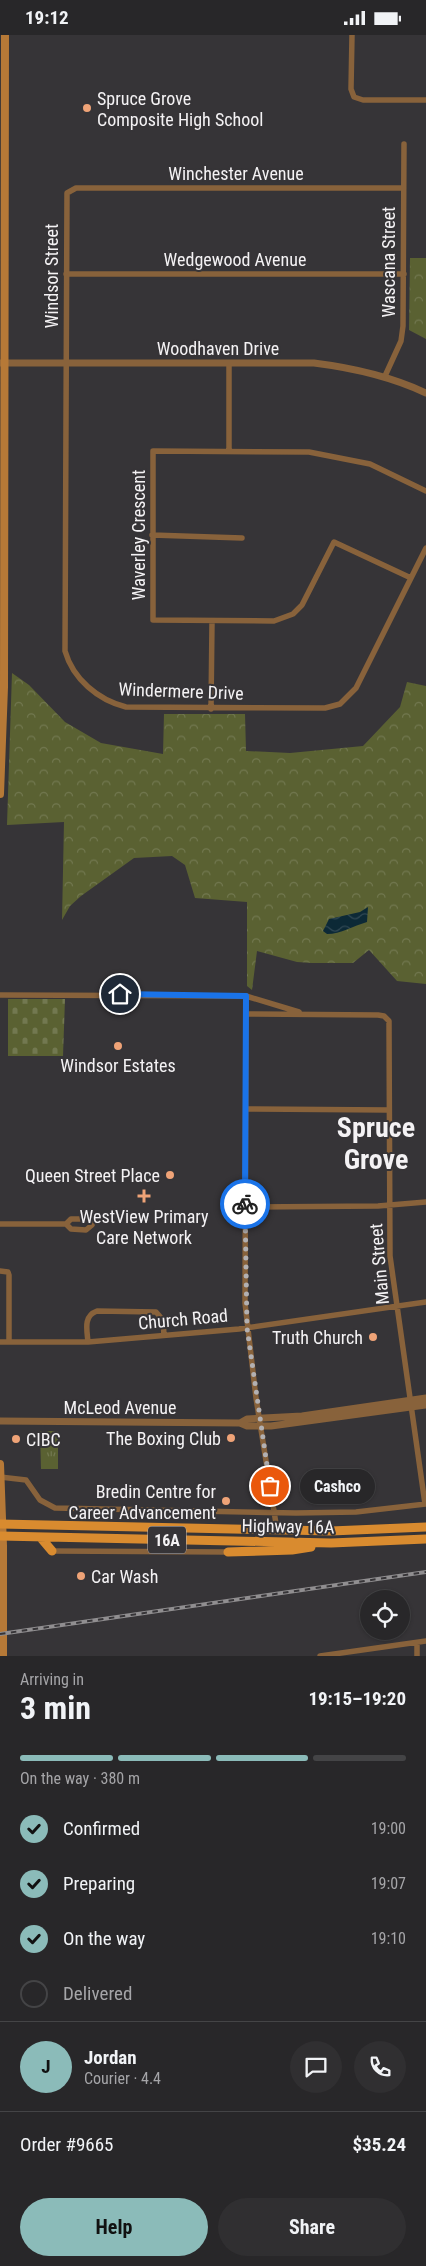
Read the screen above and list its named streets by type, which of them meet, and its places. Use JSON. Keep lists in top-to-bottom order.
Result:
{
  "streets": {
    "main road": ["Highway 16A", "16A"],
    "street": [
      "Winchester Avenue",
      "Wedgewood Avenue",
      "Wascana Street",
      "Windsor Street",
      "Woodhaven Drive",
      "Waverley Crescent",
      "Windermere Drive",
      "Main Street",
      "Church Road",
      "McLeod Avenue"
    ]
  },
  "crossings": [
    ["Winchester Avenue", "Wascana Street"],
    ["Winchester Avenue", "Windsor Street"],
    ["Wedgewood Avenue", "Wascana Street"],
    ["Wedgewood Avenue", "Windsor Street"],
    ["Wascana Street", "Woodhaven Drive"],
    ["Windsor Street", "Woodhaven Drive"],
    ["Windsor Street", "Windermere Drive"],
    ["Woodhaven Drive", "Windermere Drive"],
    ["Waverley Crescent", "Windermere Drive"],
    ["Main Street", "Church Road"],
    ["Main Street", "McLeod Avenue"]
  ],
  "districts": ["Spruce Grove"],
  "places": {
    "other": [
      "Spruce Grove Composite High School",
      "Windsor Estates",
      "Queen Street Place",
      "Truth Church",
      "The Boxing Club",
      "CIBC",
      "Cashco",
      "Bredin Centre for Career Advancement",
      "Car Wash"
    ],
    "health": ["WestView Primary Care Network"]
  },
  "page": {
    "status": "19:12",
    "bubble": "Cashco",
    "heading": ["3 min", "Arriving in", "19:15–19:20"],
    "panel": [
      "Jordan",
      "Courier · 4.4",
      "Order #9665",
      "$35.24"
    ],
    "bar": "On the way · 380 m",
    "list": [
      ["Confirmed", "19:00"],
      ["Preparing", "19:07"],
      ["On the way", "19:10"],
      "Delivered"
    ],
    "round": "J",
    "buttons": ["Help", "Share"]
  }
}
